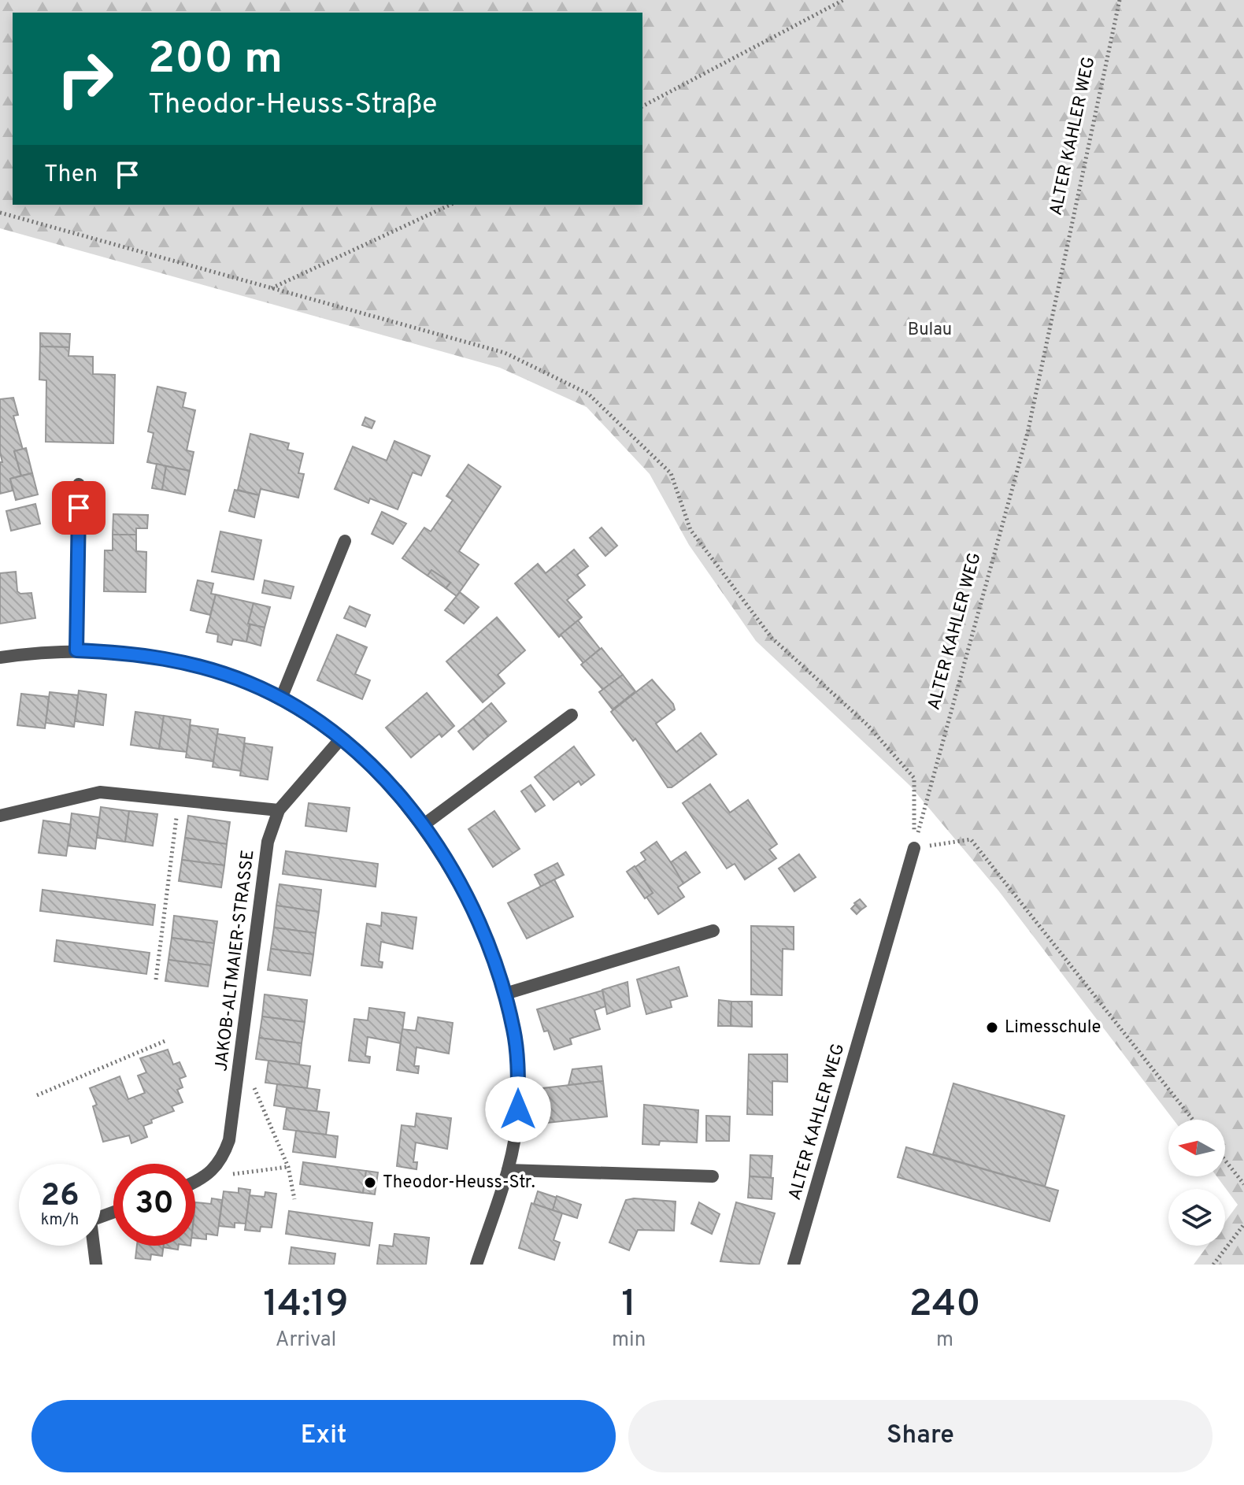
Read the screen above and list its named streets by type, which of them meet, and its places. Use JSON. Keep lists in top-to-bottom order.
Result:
{
  "streets": {
    "street": ["ALTER KAHLER WEG", "JAKOB-ALTMAIER-STRASSE"]
  },
  "parks": ["Bulau"],
  "places": ["Limesschule", "Theodor-Heuss-Str."],
  "north": "left",
  "page": {
    "turn": ["200 m", "Theodor-Heuss-Straße"],
    "then": "Then",
    "speed": "26 km/h",
    "limit": "30",
    "eta": [
      "14:19",
      "Arrival",
      "1",
      "min",
      "240",
      "m"
    ],
    "buttons": ["Exit", "Share"]
  }
}
